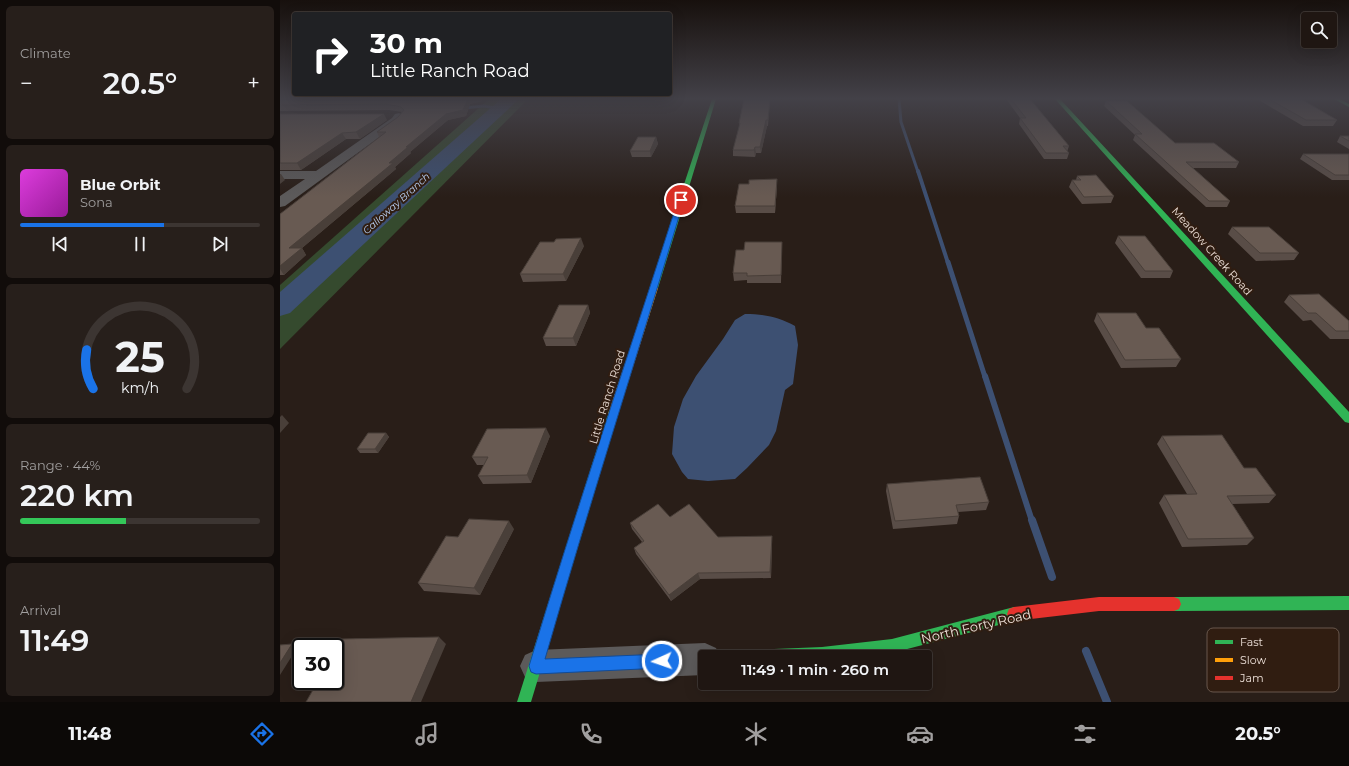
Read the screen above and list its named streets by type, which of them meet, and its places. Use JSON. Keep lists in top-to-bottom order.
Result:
{
  "streets": {
    "street": ["Meadow Creek Road", "Little Ranch Road", "North Forty Road"]
  },
  "water": ["Calloway Branch"],
  "legend": ["Fast", "Slow", "Jam"],
  "page": {
    "tile": [
      "Climate",
      ["Range · 44%", "220 km"],
      ["Arrival", "11:49"]
    ],
    "turn": ["30 m", "Little Ranch Road"],
    "heat": ["−", "20.5°", "+"],
    "song": ["Blue Orbit", "Sona"],
    "limit": "30",
    "trip": "11:49 · 1 min · 260 m",
    "tabs": ["11:48", "20.5°"],
    "gauge": ["25", "km/h"]
  }
}
